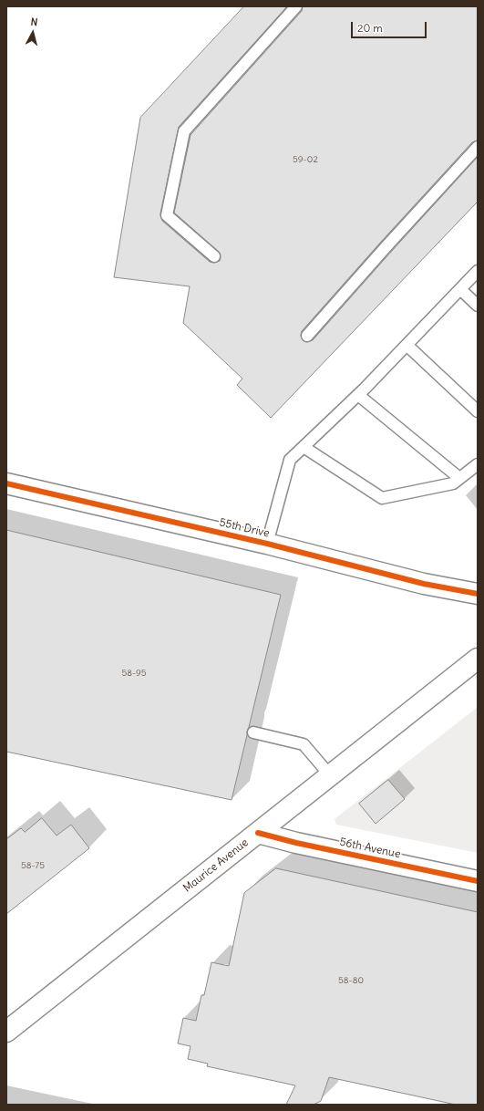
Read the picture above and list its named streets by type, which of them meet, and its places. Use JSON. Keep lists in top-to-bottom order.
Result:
{
  "streets": {
    "street": ["55th Drive", "56th Avenue", "Maurice Avenue"]
  },
  "crossings": [
    ["56th Avenue", "Maurice Avenue"]
  ],
  "house_numbers": [
    "59-02",
    "58-95",
    "58-75",
    "58-80"
  ],
  "scale_bar": "20 m",
  "north": "top"
}
